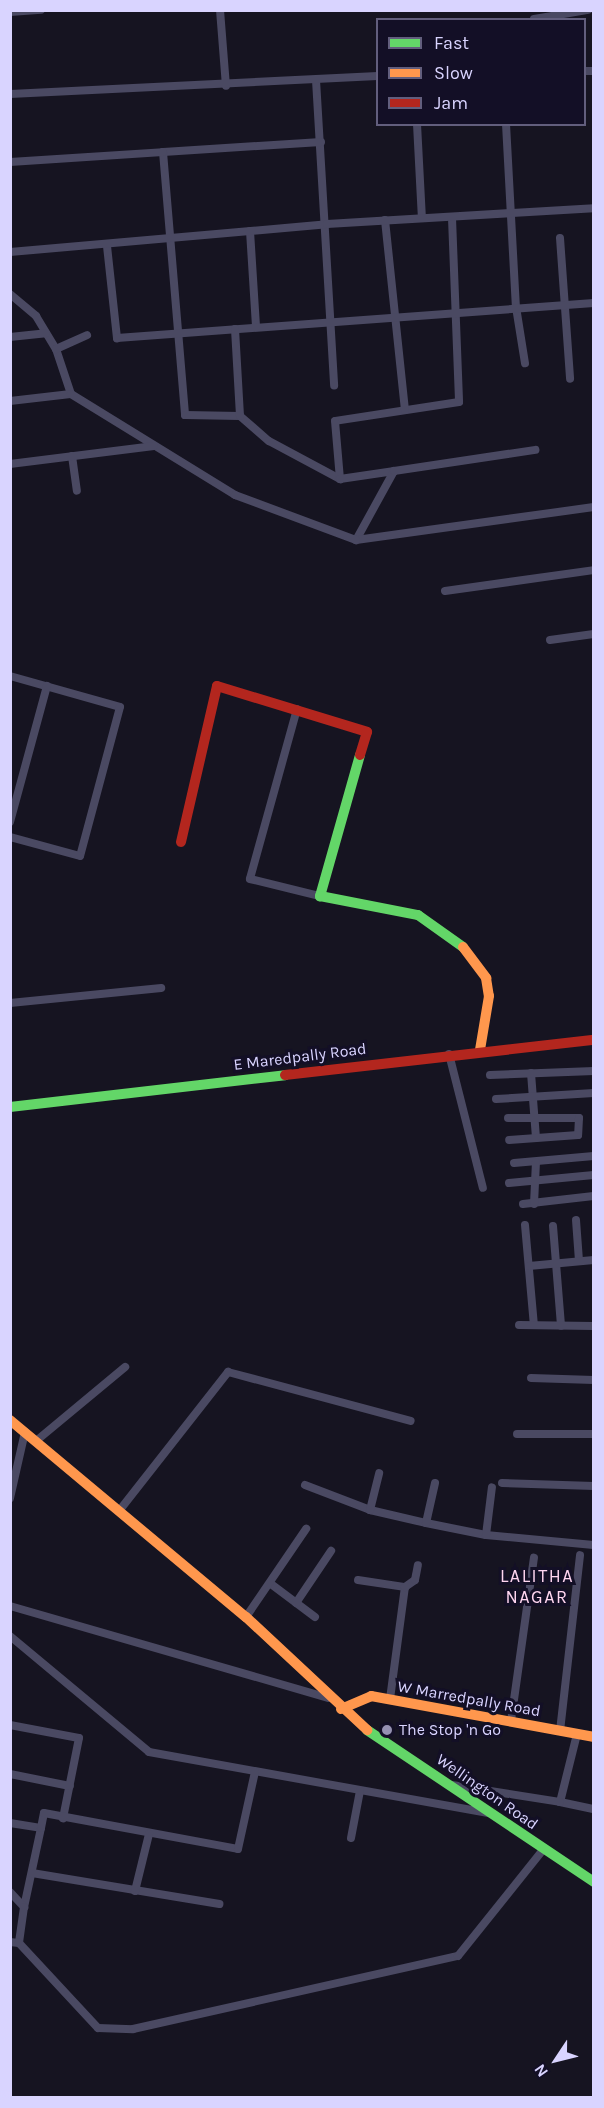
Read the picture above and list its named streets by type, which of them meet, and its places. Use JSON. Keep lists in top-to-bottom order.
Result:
{
  "streets": {
    "main road": ["E Maredpally Road", "W Marredpally Road", "Wellington Road"]
  },
  "crossings": [
    ["W Marredpally Road", "Wellington Road"]
  ],
  "districts": ["LALITHA NAGAR"],
  "places": ["The Stop 'n Go"],
  "legend": ["Fast", "Slow", "Jam"],
  "north": "bottom left"
}
